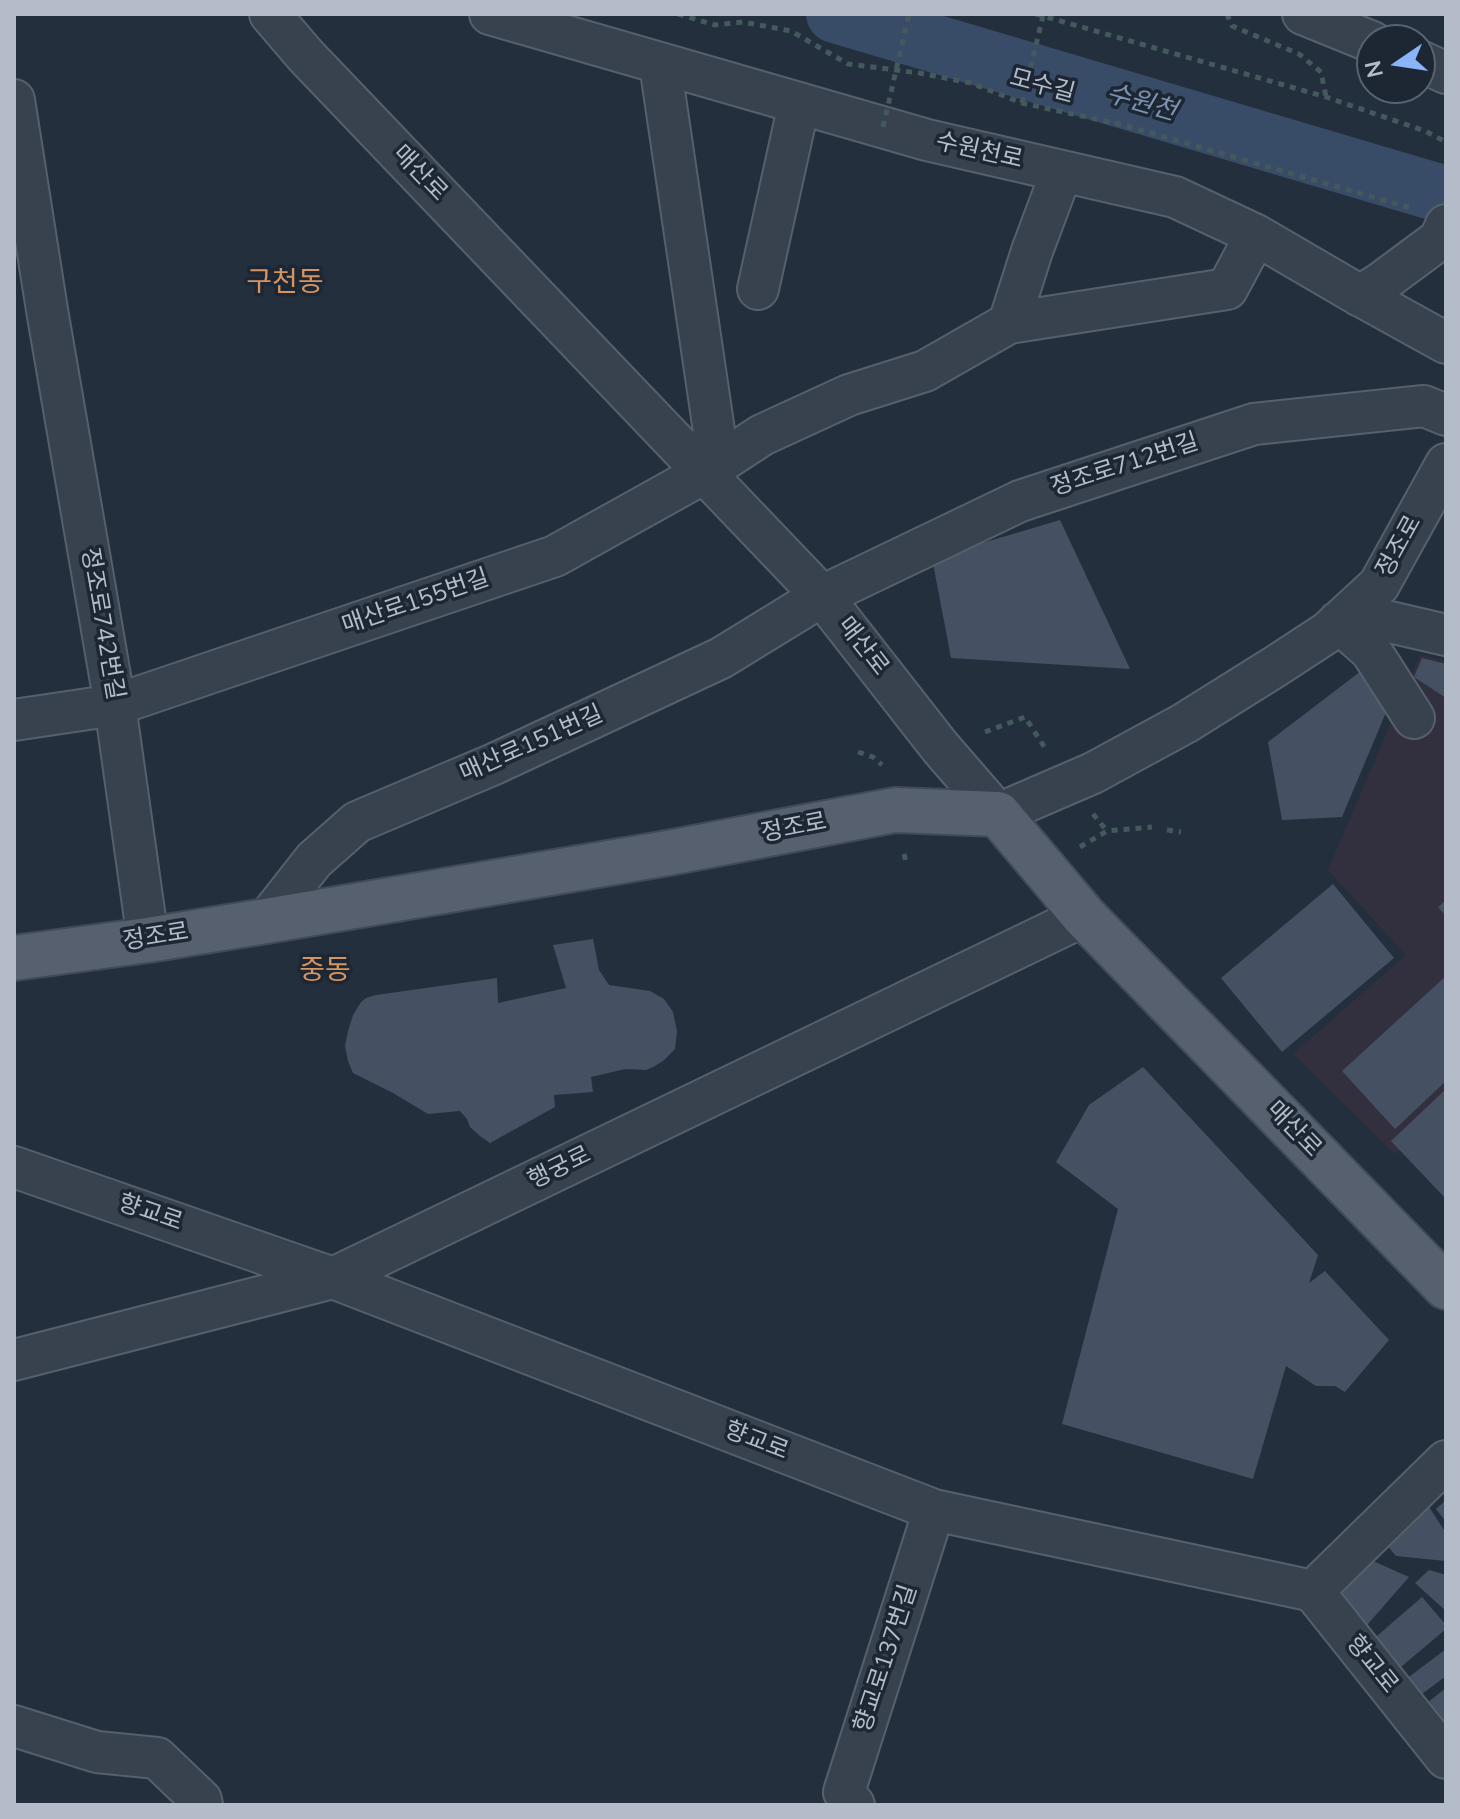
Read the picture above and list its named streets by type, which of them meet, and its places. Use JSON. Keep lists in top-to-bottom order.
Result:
{
  "streets": {
    "main road": ["매산로", "정조로"],
    "street": [
      "수원천로",
      "정조로712번길",
      "매산로155번길",
      "정조로742번길",
      "매산로151번길",
      "행궁로",
      "향교로",
      "향교로137번길"
    ],
    "path": ["모수길"]
  },
  "crossings": [
    ["매산로", "정조로712번길"],
    ["매산로", "정조로"],
    ["매산로", "매산로155번길"],
    ["매산로", "매산로151번길"],
    ["매산로", "행궁로"],
    ["정조로712번길", "매산로151번길"],
    ["정조로", "정조로742번길"],
    ["정조로", "매산로151번길"],
    ["매산로155번길", "정조로742번길"],
    ["행궁로", "향교로"],
    ["향교로", "향교로137번길"]
  ],
  "districts": ["구천동", "중동"],
  "water": ["수원천"],
  "north": "left"
}
